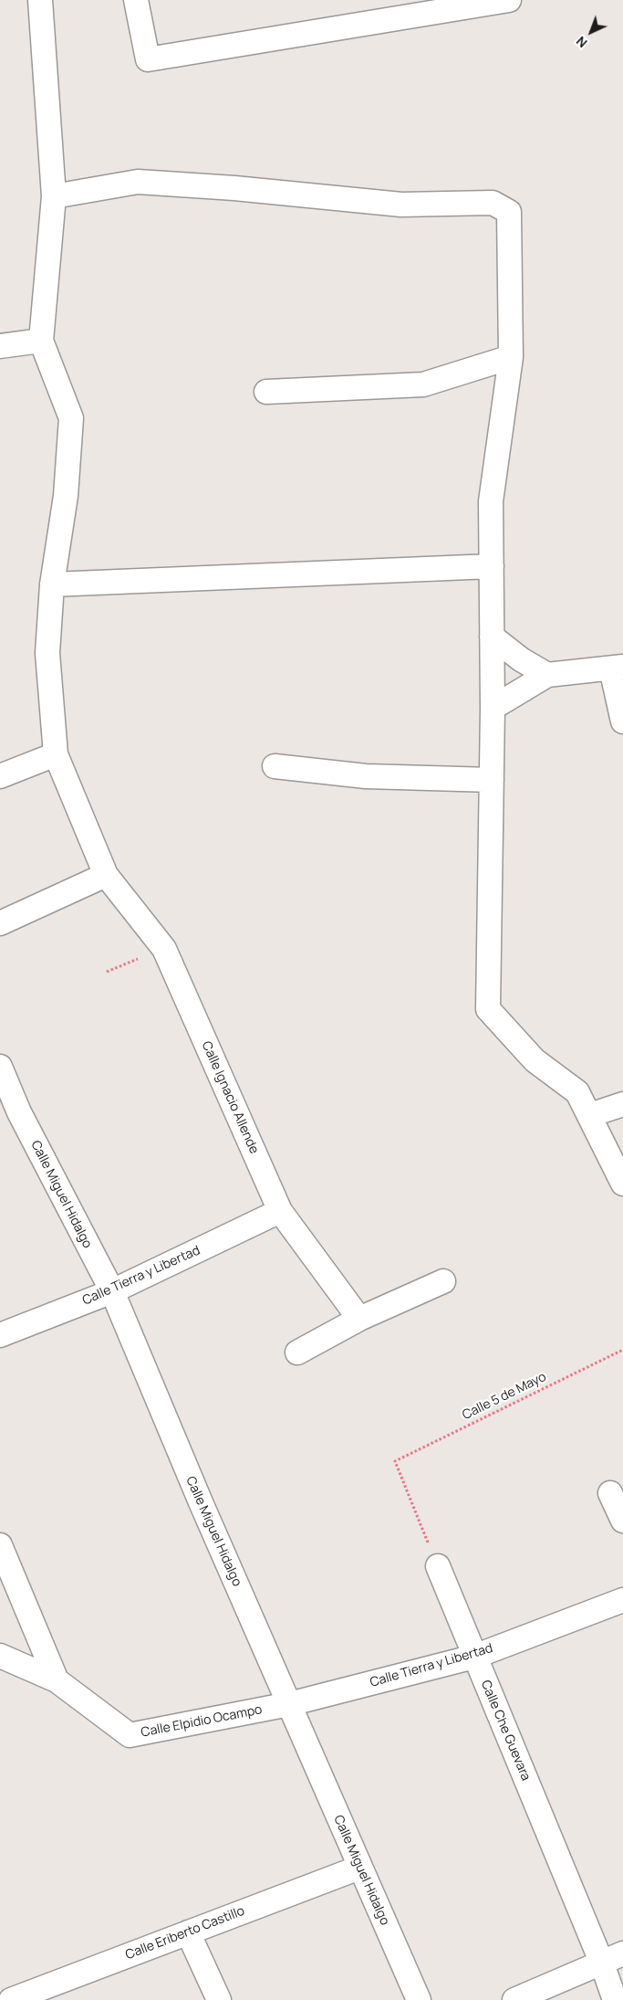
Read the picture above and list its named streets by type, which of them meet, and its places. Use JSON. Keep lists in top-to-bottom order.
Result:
{
  "streets": {
    "street": [
      "Calle Ignacio Allende",
      "Calle Miguel Hidalgo",
      "Calle Tierra y Libertad",
      "Calle Elpidio Ocampo",
      "Calle Che Guevara",
      "Calle Eriberto Castillo"
    ],
    "path": ["Calle 5 de Mayo"]
  },
  "crossings": [
    ["Calle Ignacio Allende", "Calle Tierra y Libertad"],
    ["Calle Miguel Hidalgo", "Calle Tierra y Libertad"],
    ["Calle Miguel Hidalgo", "Calle Elpidio Ocampo"],
    ["Calle Miguel Hidalgo", "Calle Eriberto Castillo"],
    ["Calle Tierra y Libertad", "Calle Elpidio Ocampo"],
    ["Calle Tierra y Libertad", "Calle Che Guevara"],
    ["Calle 5 de Mayo", "Calle Che Guevara"]
  ],
  "north": "bottom left"
}
